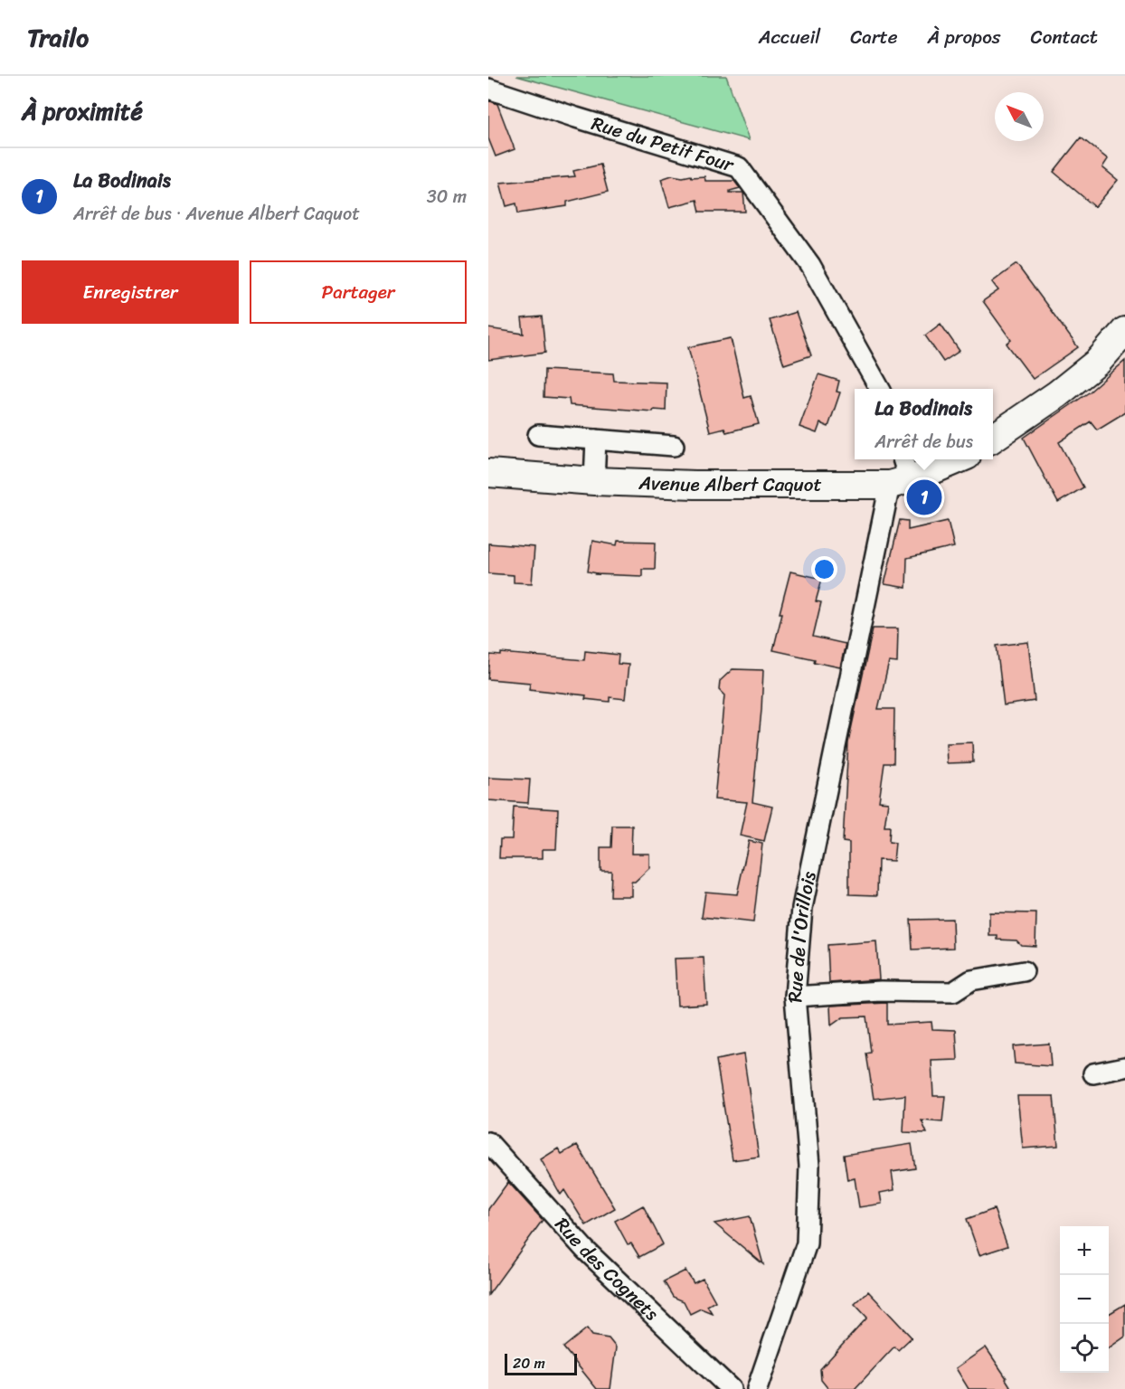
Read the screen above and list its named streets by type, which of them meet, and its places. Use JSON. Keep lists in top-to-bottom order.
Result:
{
  "streets": {
    "main road": ["Avenue Albert Caquot"],
    "street": ["Rue du Petit Four", "Rue de l'Orillois", "Rue des Cognets"]
  },
  "crossings": [
    ["Avenue Albert Caquot", "Rue de l'Orillois"]
  ],
  "scale_bar": "20 m",
  "north": "top left",
  "page": {
    "header": "Trailo",
    "nav": [
      "Accueil",
      "Carte",
      "À propos",
      "Contact"
    ],
    "heading": "À proximité",
    "list": [
      {
        "mark": "1",
        "name": "La Bodinais",
        "note": "Arrêt de bus · Avenue Albert Caquot",
        "value": "30 m"
      }
    ],
    "buttons": ["Enregistrer", "Partager"],
    "popup": ["La Bodinais", "Arrêt de bus"],
    "pins": "1",
    "map_buttons": ["+", "−"],
    "scale": "20 m"
  }
}
